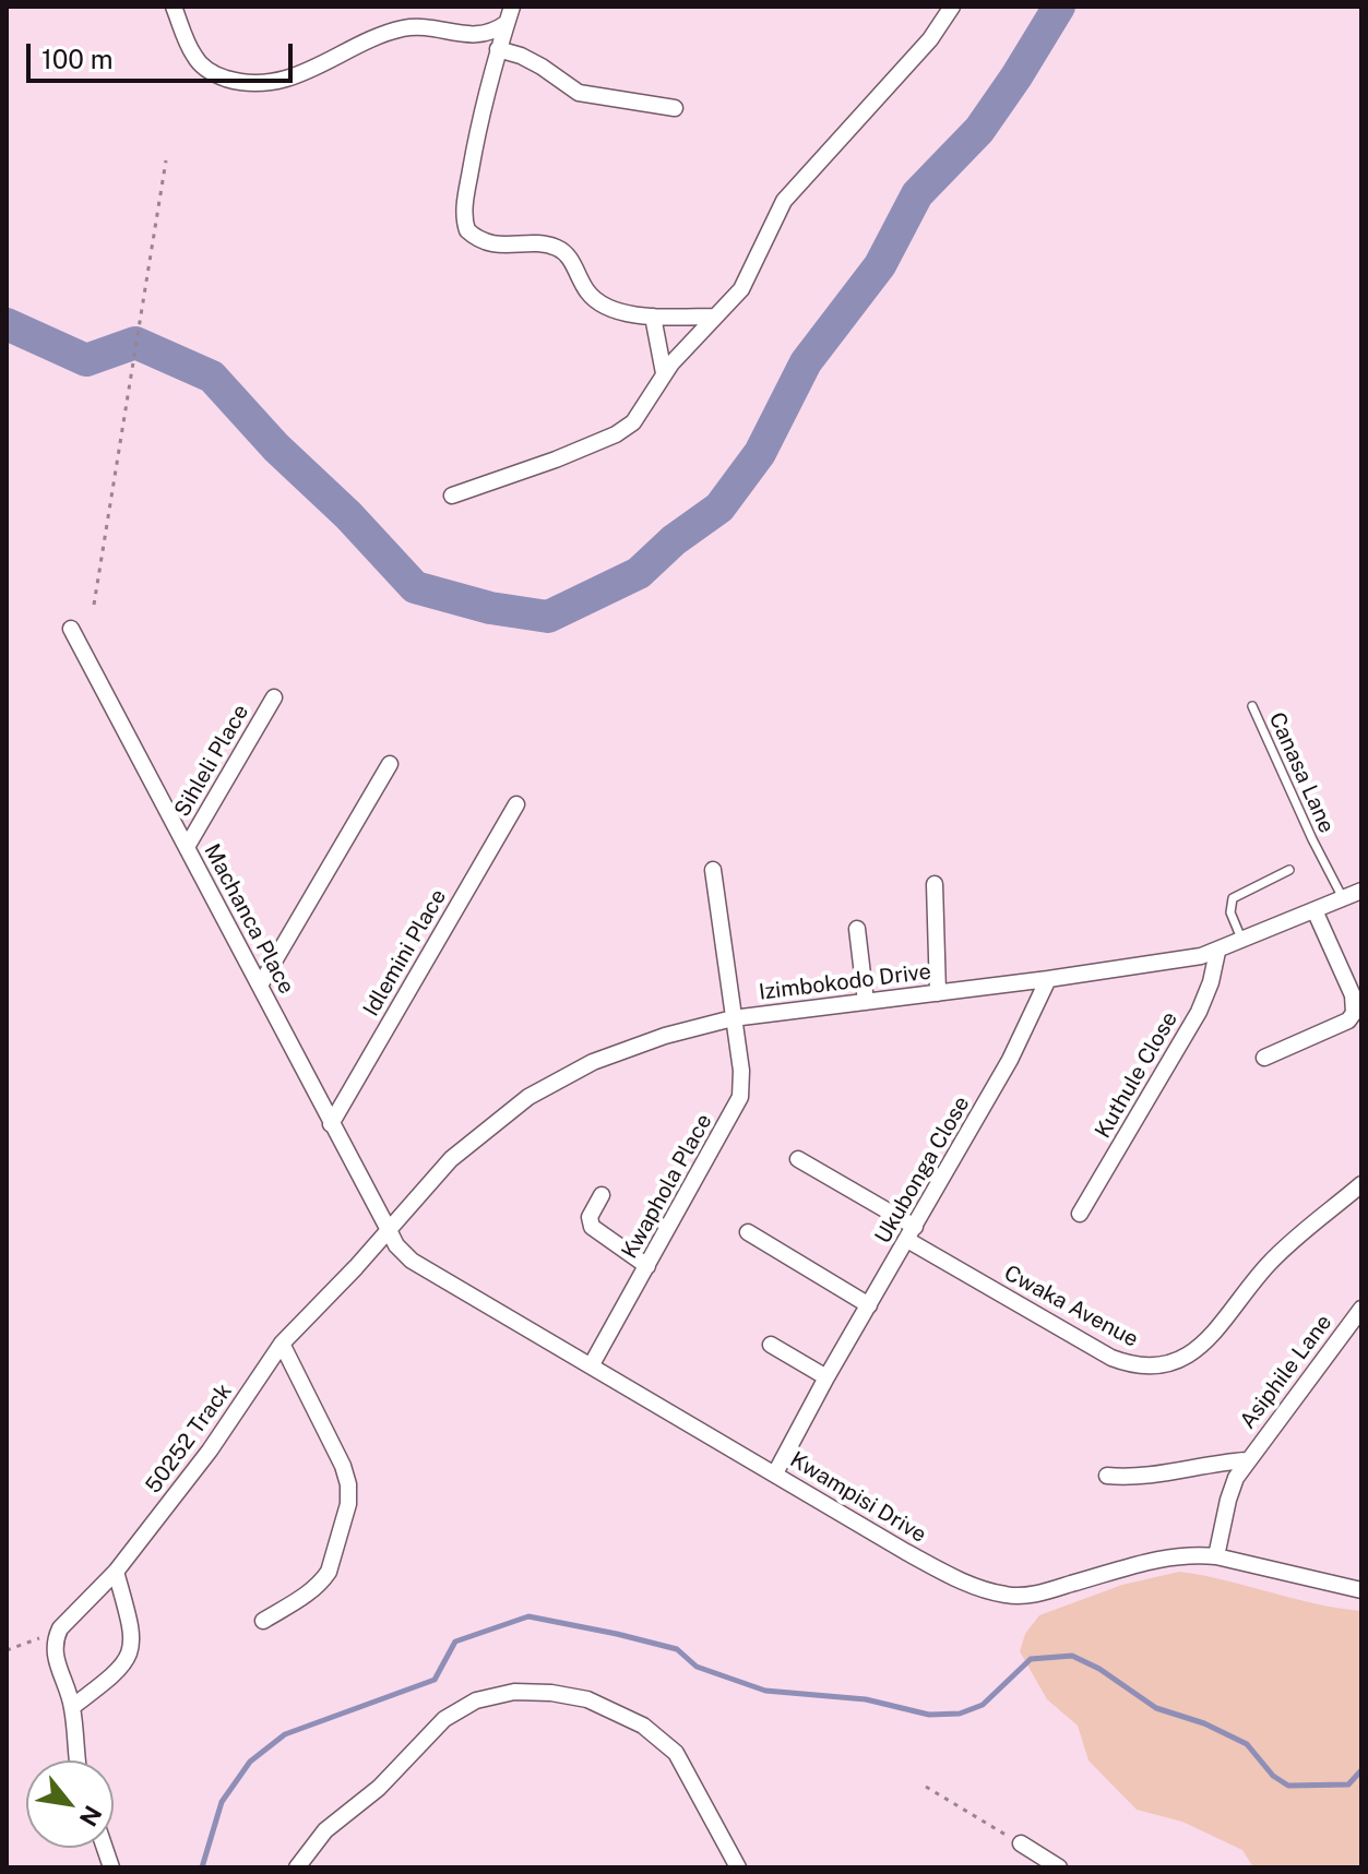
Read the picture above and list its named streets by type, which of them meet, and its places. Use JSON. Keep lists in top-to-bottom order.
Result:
{
  "streets": {
    "street": [
      "Sihleli Place",
      "Machanca Place",
      "Idlemini Place",
      "Izimbokodo Drive",
      "Kuthule Close",
      "Ukubonga Close",
      "Kwaphola Place",
      "Cwaka Avenue",
      "Asiphile Lane",
      "50252 Track",
      "Kwampisi Drive"
    ],
    "lane": ["Canasa Lane"]
  },
  "crossings": [
    ["Sihleli Place", "Machanca Place"],
    ["Canasa Lane", "Izimbokodo Drive"],
    ["Machanca Place", "Idlemini Place"],
    ["Machanca Place", "Izimbokodo Drive"],
    ["Machanca Place", "50252 Track"],
    ["Machanca Place", "Kwampisi Drive"],
    ["Izimbokodo Drive", "Kuthule Close"],
    ["Izimbokodo Drive", "Ukubonga Close"],
    ["Izimbokodo Drive", "Kwaphola Place"],
    ["Izimbokodo Drive", "50252 Track"],
    ["Izimbokodo Drive", "Kwampisi Drive"],
    ["Ukubonga Close", "Cwaka Avenue"],
    ["Ukubonga Close", "Kwampisi Drive"],
    ["Kwaphola Place", "Kwampisi Drive"],
    ["Asiphile Lane", "Kwampisi Drive"],
    ["50252 Track", "Kwampisi Drive"]
  ],
  "scale_bar": "100 m",
  "north": "bottom right"
}
